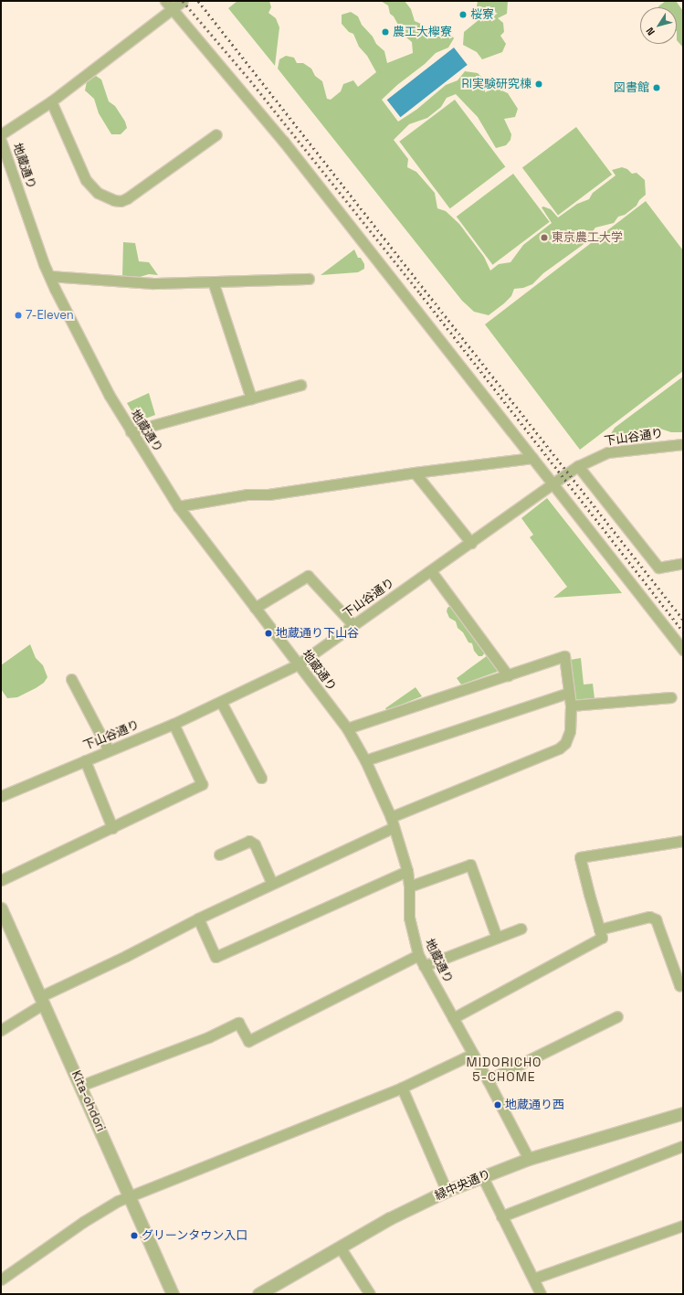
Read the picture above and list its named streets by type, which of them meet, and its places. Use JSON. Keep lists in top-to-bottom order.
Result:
{
  "streets": {
    "street": [
      "地蔵通り",
      "下山谷通り",
      "Kita-ohdori",
      "緑中央通り"
    ]
  },
  "crossings": [
    ["地蔵通り", "下山谷通り"],
    ["地蔵通り", "緑中央通り"]
  ],
  "districts": ["MIDORICHO 5-CHOME"],
  "places": [
    "桜寮",
    "農工大欅寮",
    "RI実験研究棟",
    "図書館",
    "東京農工大学",
    "7-Eleven",
    "地蔵通り下山谷",
    "地蔵通り西",
    "グリーンタウン入口"
  ],
  "north": "bottom left"
}
